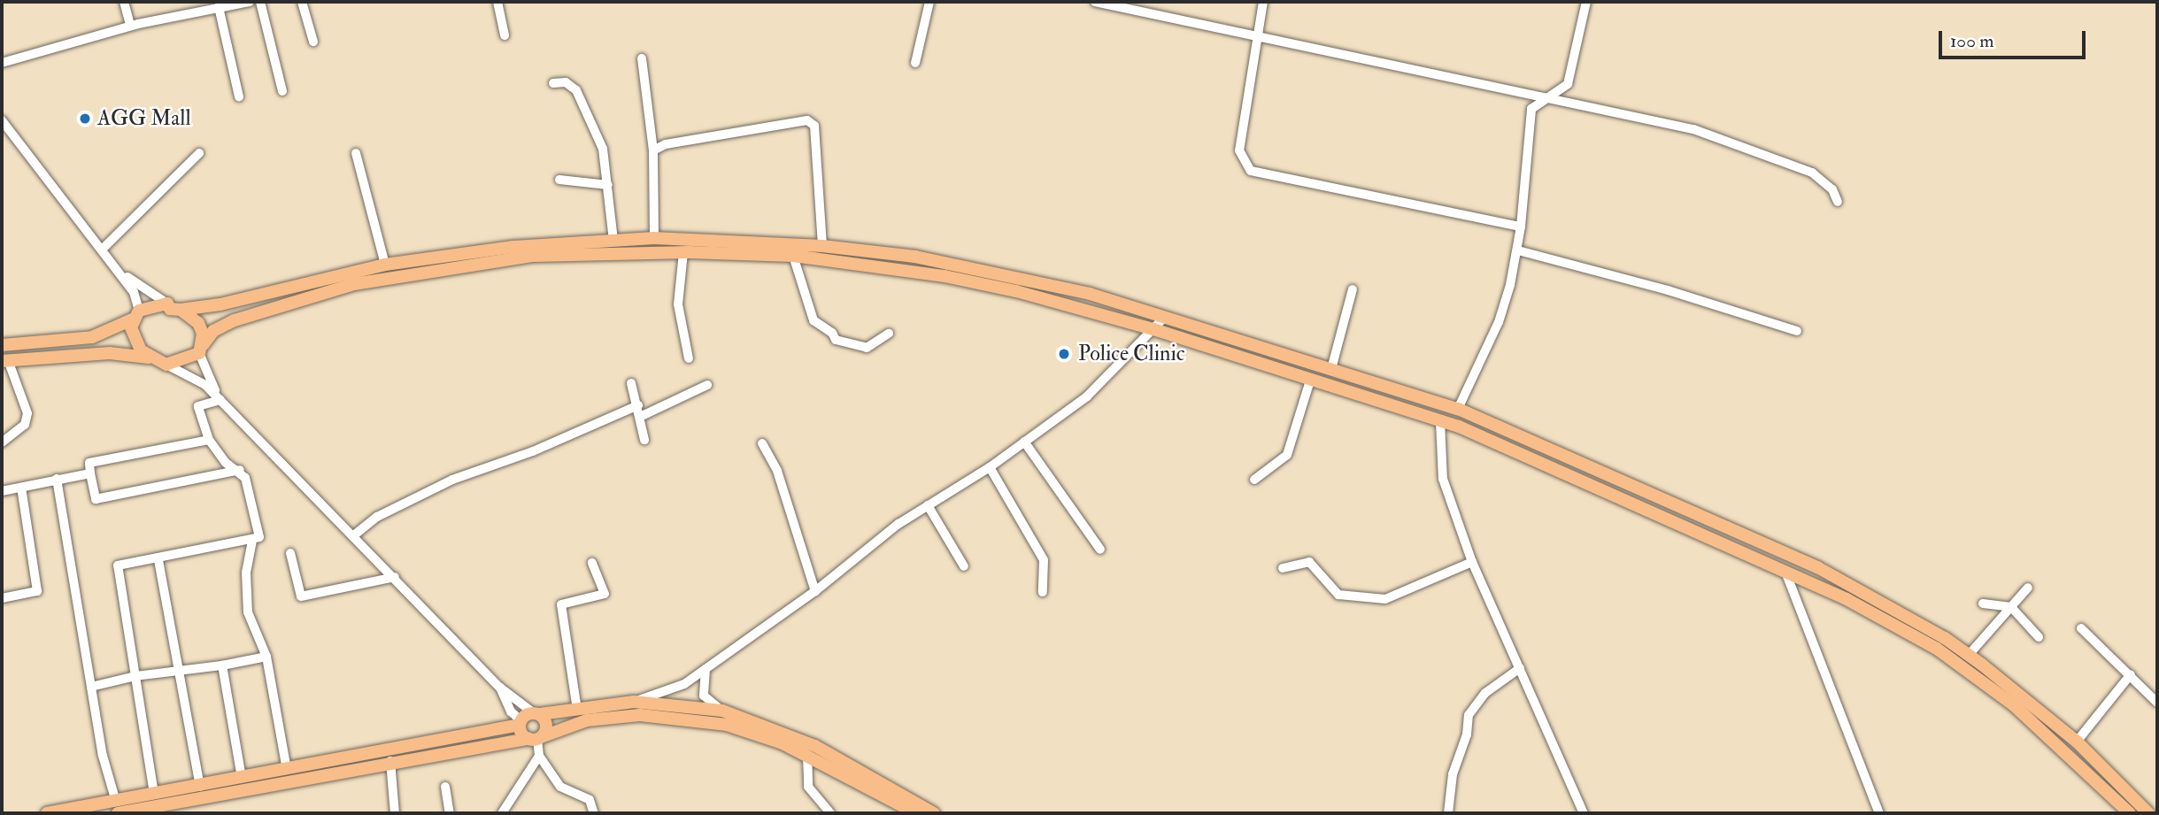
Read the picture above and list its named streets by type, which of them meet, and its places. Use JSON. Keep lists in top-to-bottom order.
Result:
{
  "places": ["AGG Mall", "Police Clinic"],
  "scale_bar": "100 m"
}
